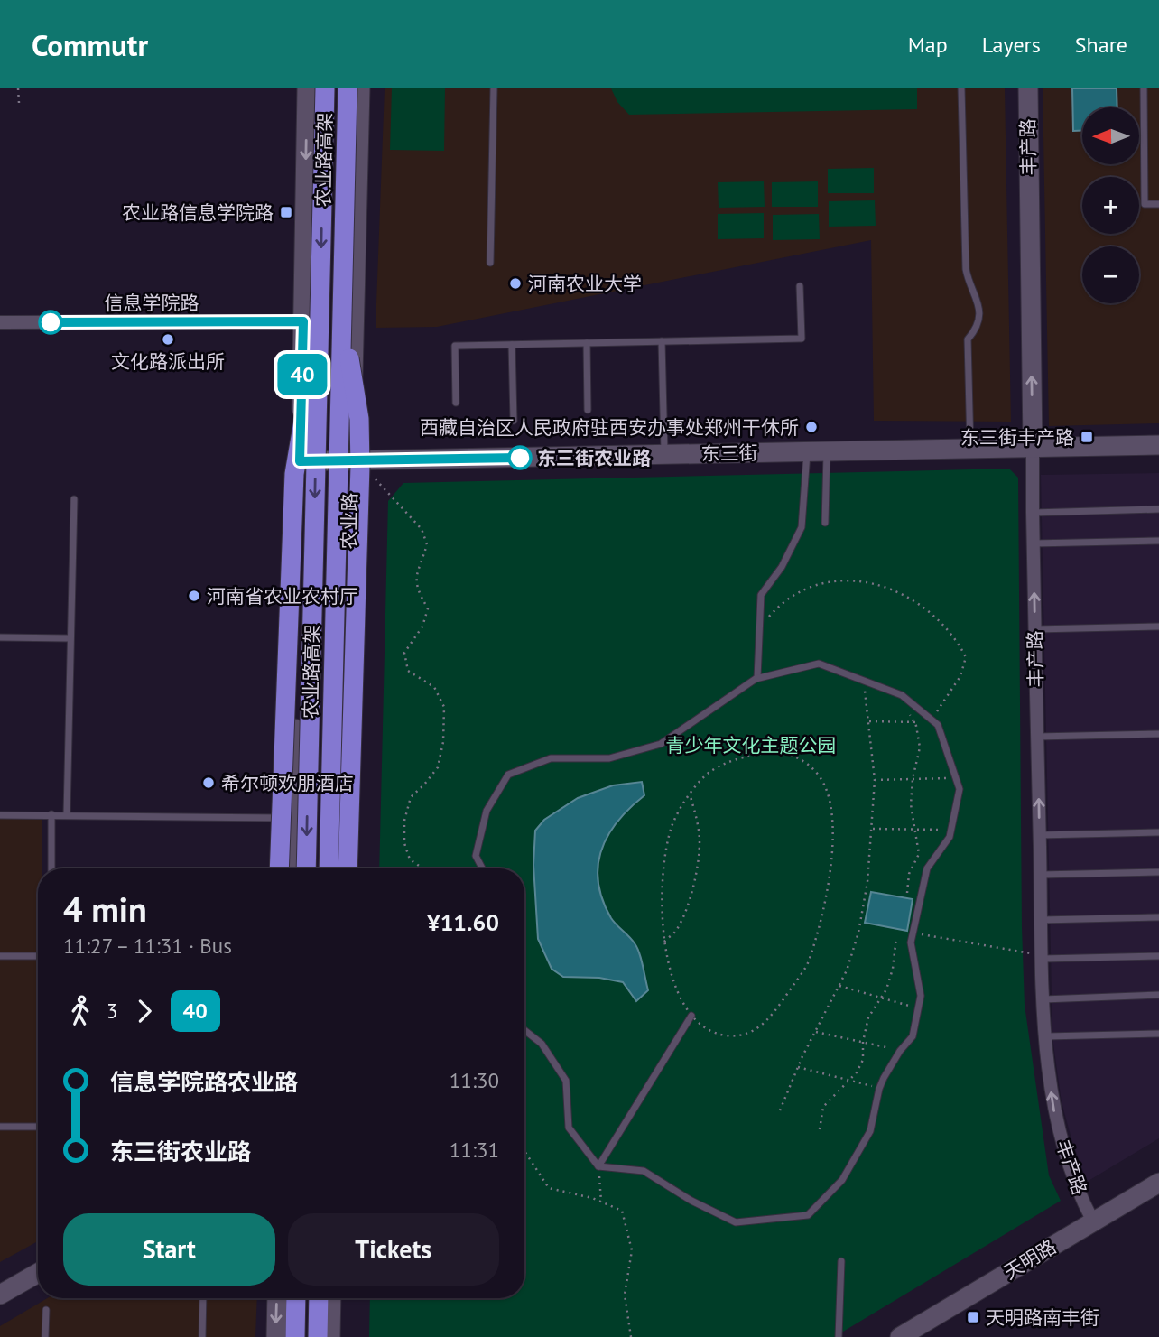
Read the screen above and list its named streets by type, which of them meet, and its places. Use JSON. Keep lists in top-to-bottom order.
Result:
{
  "streets": {
    "highway": ["农业路高架"],
    "street": [
      "丰产路",
      "信息学院路",
      "东三街",
      "农业路",
      "天明路"
    ]
  },
  "crossings": [
    ["丰产路", "东三街"],
    ["丰产路", "天明路"],
    ["东三街", "农业路"]
  ],
  "one_way": ["丰产路"],
  "parks": ["青少年文化主题公园"],
  "places": {
    "transit": ["农业路信息学院路", "东三街丰产路", "天明路南丰街"],
    "other": [
      "河南农业大学",
      "文化路派出所",
      "西藏自治区人民政府驻西安办事处郑州干休所",
      "东三街农业路",
      "河南省农业农村厅",
      "希尔顿欢朋酒店"
    ]
  },
  "lines": ["bus line 40"],
  "north": "left",
  "page": {
    "header": "Commutr",
    "nav": ["Map", "Layers", "Share"],
    "on_map": "40",
    "map_buttons": ["+", "−"],
    "heading": ["4 min", "11:27 – 11:31 · Bus", "¥11.60"],
    "legs": ["3", "40"],
    "list": [
      {
        "name": "信息学院路农业路",
        "value": "11:30"
      },
      {
        "name": "东三街农业路",
        "value": "11:31"
      }
    ],
    "buttons": ["Start", "Tickets"]
  }
}
